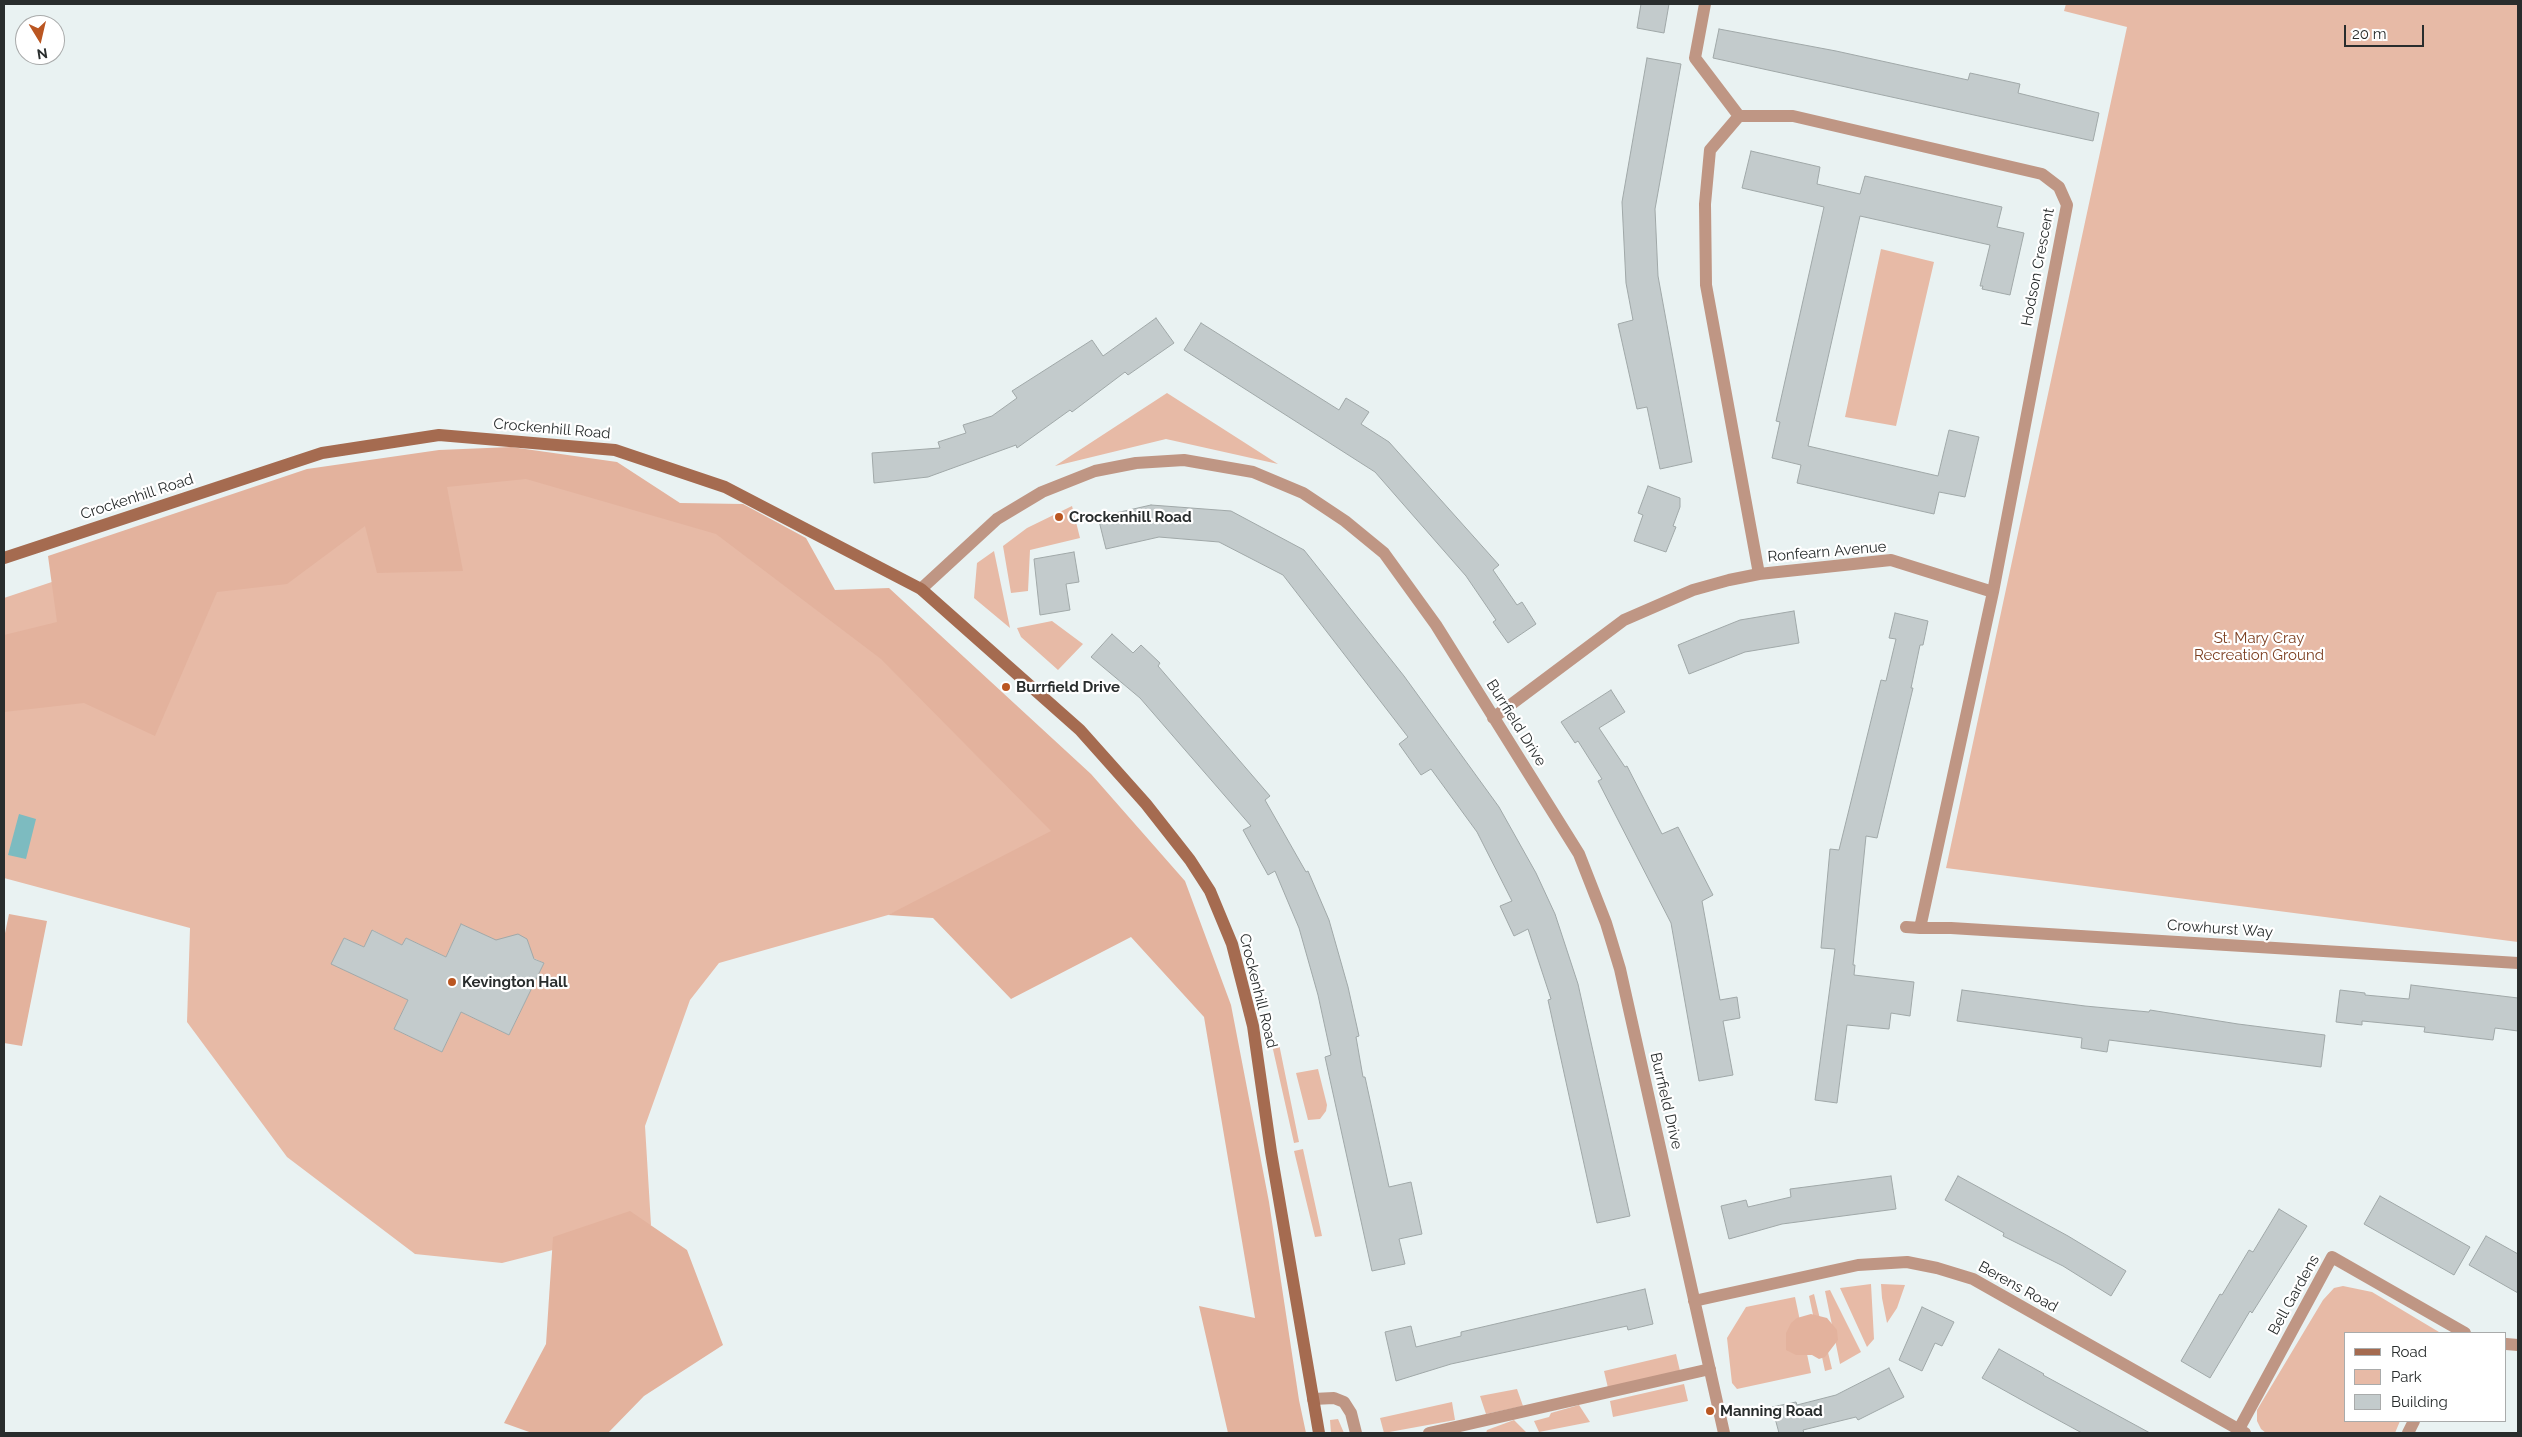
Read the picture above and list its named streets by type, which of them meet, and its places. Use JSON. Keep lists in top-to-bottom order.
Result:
{
  "streets": {
    "main road": ["Crockenhill Road"],
    "street": [
      "Hodson Crescent",
      "Ronfearn Avenue",
      "Burrfield Drive",
      "Crowhurst Way",
      "Berens Road",
      "Bell Gardens"
    ]
  },
  "crossings": [
    ["Hodson Crescent", "Ronfearn Avenue"],
    ["Crockenhill Road", "Burrfield Drive"],
    ["Ronfearn Avenue", "Burrfield Drive"],
    ["Burrfield Drive", "Berens Road"],
    ["Berens Road", "Bell Gardens"]
  ],
  "parks": ["St. Mary Cray Recreation Ground"],
  "places": [
    "Crockenhill Road",
    "Burrfield Drive",
    "Kevington Hall",
    "Manning Road"
  ],
  "legend": ["Road", "Park", "Building"],
  "scale_bar": "20 m",
  "north": "bottom"
}
